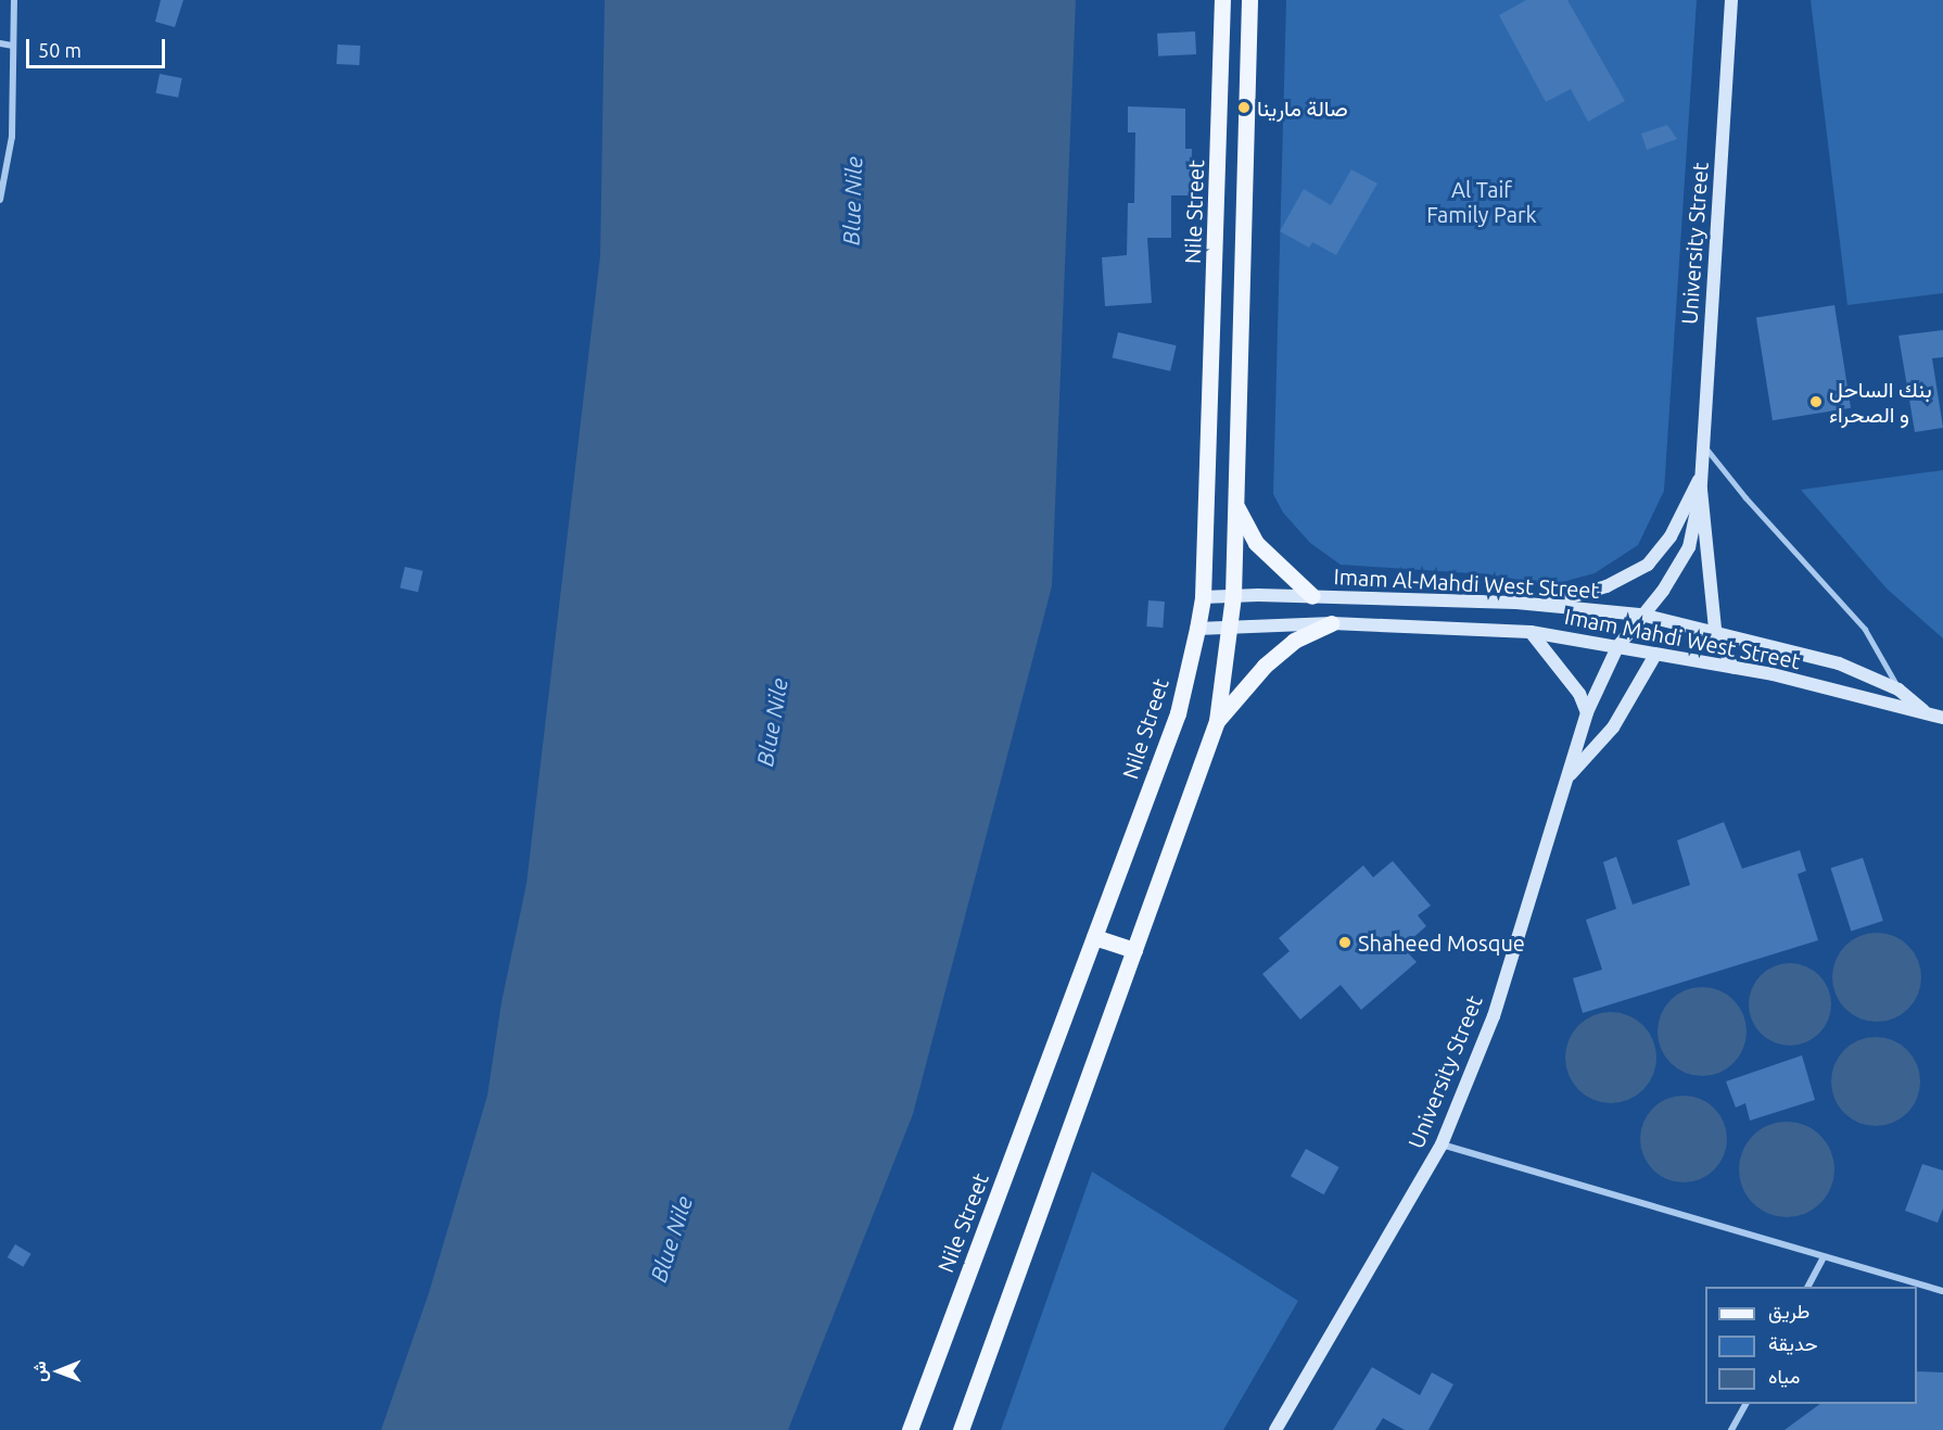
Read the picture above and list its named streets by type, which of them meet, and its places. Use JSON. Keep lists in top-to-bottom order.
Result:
{
  "streets": {
    "main road": [
      "Nile Street",
      "University Street",
      "Imam Al-Mahdi West Street",
      "Imam Mahdi West Street"
    ]
  },
  "crossings": [
    ["Nile Street", "Imam Al-Mahdi West Street"],
    ["Nile Street", "Imam Mahdi West Street"],
    ["University Street", "Imam Al-Mahdi West Street"],
    ["University Street", "Imam Mahdi West Street"],
    ["Imam Al-Mahdi West Street", "Imam Mahdi West Street"]
  ],
  "water": ["Blue Nile"],
  "parks": ["Al Taif Family Park"],
  "places": ["صالة مارينا", "بنك الساحل و الصحراء", "Shaheed Mosque"],
  "legend": ["طريق", "حديقة", "مياه"],
  "scale_bar": "50 m",
  "north": "left"
}
